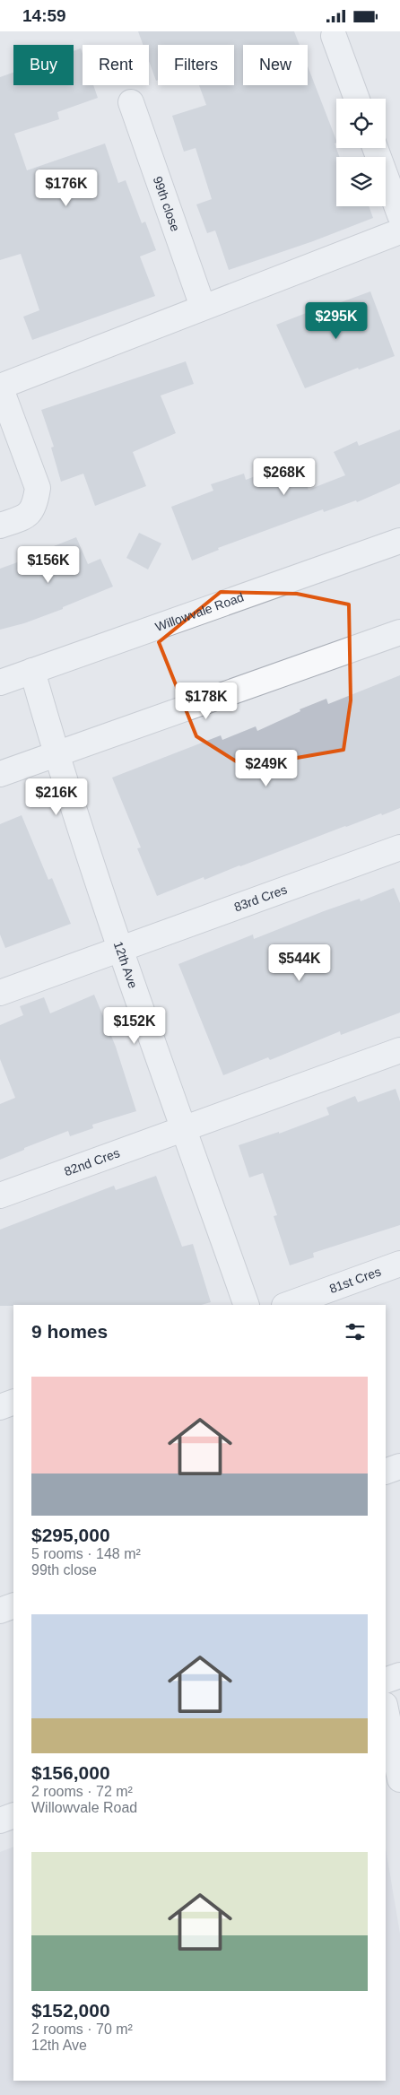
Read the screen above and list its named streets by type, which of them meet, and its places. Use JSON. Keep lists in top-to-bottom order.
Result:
{
  "streets": {
    "street": [
      "99th close",
      "Willowvale Road",
      "83rd Cres",
      "12th Ave",
      "82nd Cres",
      "81st Cres"
    ]
  },
  "crossings": [
    ["Willowvale Road", "12th Ave"],
    ["83rd Cres", "12th Ave"],
    ["12th Ave", "82nd Cres"]
  ],
  "page": {
    "status": "14:59",
    "chip": [
      "Buy",
      "Rent",
      "Filters",
      "New"
    ],
    "price": [
      "$176K",
      "$295K",
      "$268K",
      "$156K",
      "$178K",
      "$249K",
      "$216K",
      "$544K",
      "$152K"
    ],
    "heading": "9 homes",
    "list": [
      {
        "name": "$295,000",
        "note": "5 rooms · 148 m² · 99th close"
      },
      {
        "name": "$156,000",
        "note": "2 rooms · 72 m² · Willowvale Road"
      },
      {
        "name": "$152,000",
        "note": "2 rooms · 70 m² · 12th Ave"
      }
    ]
  }
}
